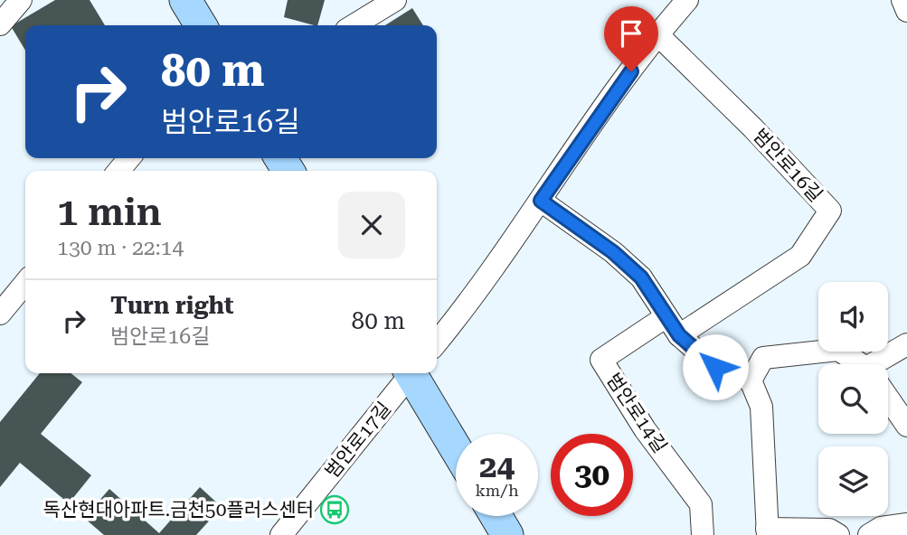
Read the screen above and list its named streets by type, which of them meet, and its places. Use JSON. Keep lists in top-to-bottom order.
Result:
{
  "streets": {
    "street": ["범안로16길", "범안로14길", "범안로17길"]
  },
  "places": {
    "bus stop": ["독산현대아파트.금천50플러스센터"]
  },
  "page": {
    "turn": ["80 m", "범안로16길"],
    "heading": ["1 min", "130 m · 22:14"],
    "list": [
      {
        "name": "Turn right",
        "note": "범안로16길",
        "value": "80 m"
      }
    ],
    "speed": "24 km/h",
    "limit": "30"
  }
}
